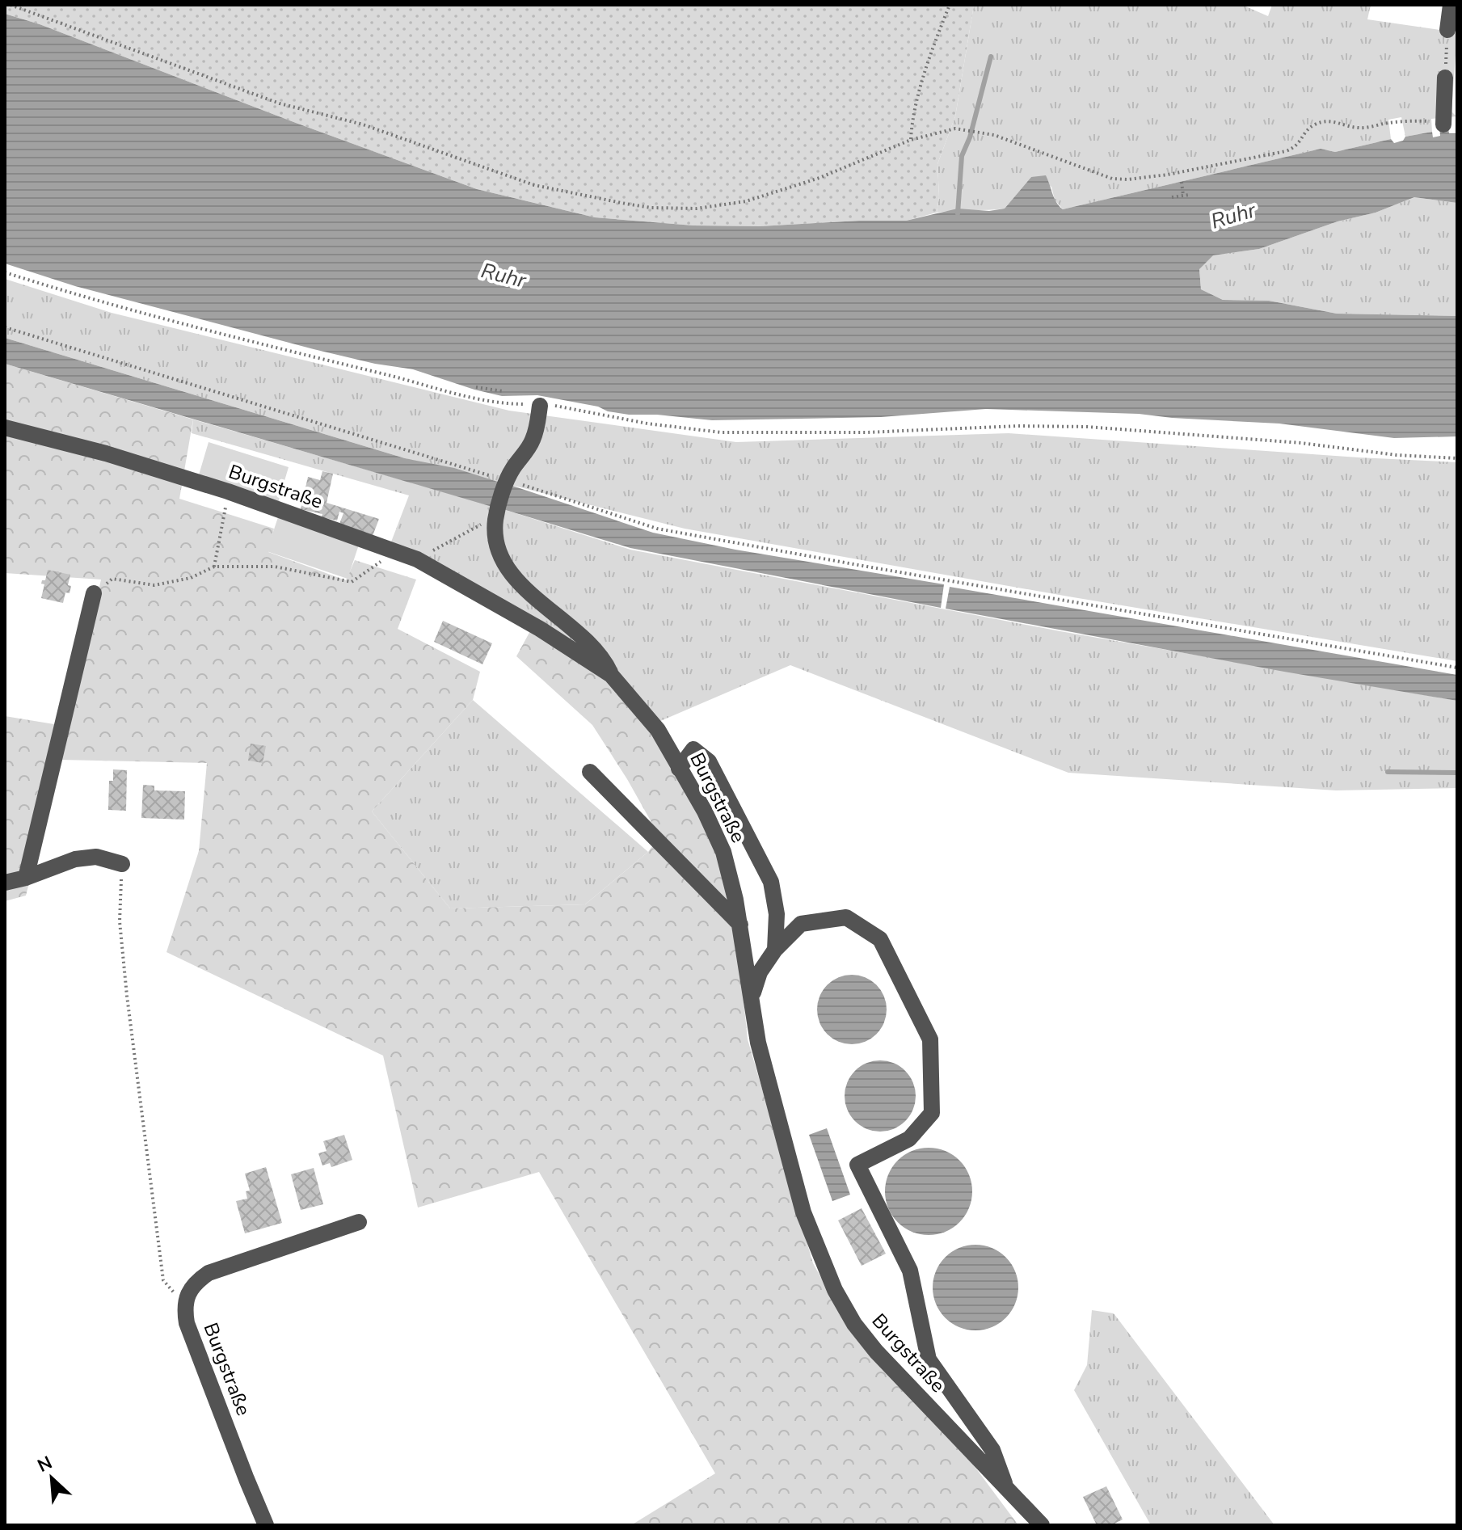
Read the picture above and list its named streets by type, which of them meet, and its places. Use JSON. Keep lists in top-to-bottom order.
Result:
{
  "streets": {
    "street": ["Burgstraße"]
  },
  "water": ["Ruhr"],
  "north": "top left"
}
